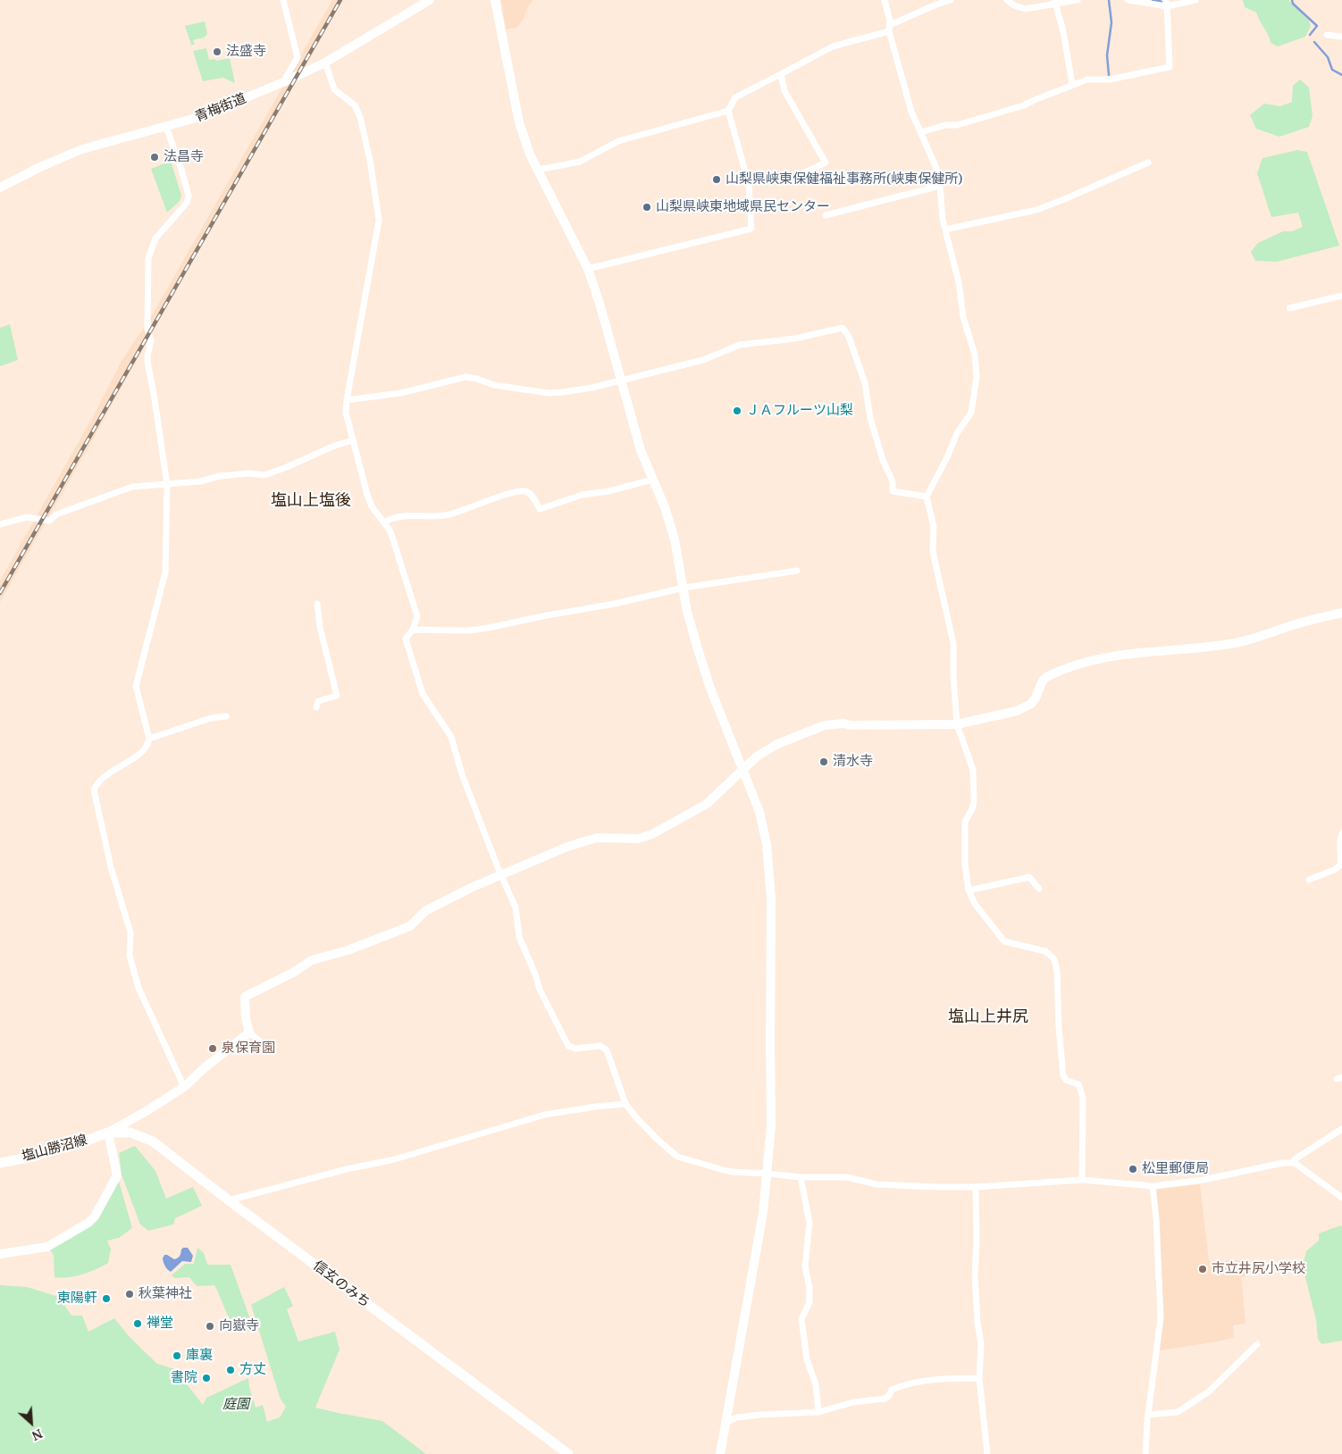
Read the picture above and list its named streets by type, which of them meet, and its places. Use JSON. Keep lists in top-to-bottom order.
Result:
{
  "streets": {
    "main road": ["塩山勝沼線", "信玄のみち"],
    "street": ["青梅街道"]
  },
  "crossings": [
    ["塩山勝沼線", "信玄のみち"]
  ],
  "districts": ["塩山上塩後", "塩山上井尻"],
  "parks": ["庭園"],
  "places": [
    "法盛寺",
    "法昌寺",
    "山梨県峡東保健福祉事務所(峡東保健所)",
    "山梨県峡東地域県民センター",
    "ＪＡフルーツ山梨",
    "清水寺",
    "泉保育園",
    "松里郵便局",
    "市立井尻小学校",
    "秋葉神社",
    "東陽軒",
    "禅堂",
    "向嶽寺",
    "庫裏",
    "方丈",
    "書院"
  ],
  "north": "bottom right"
}
